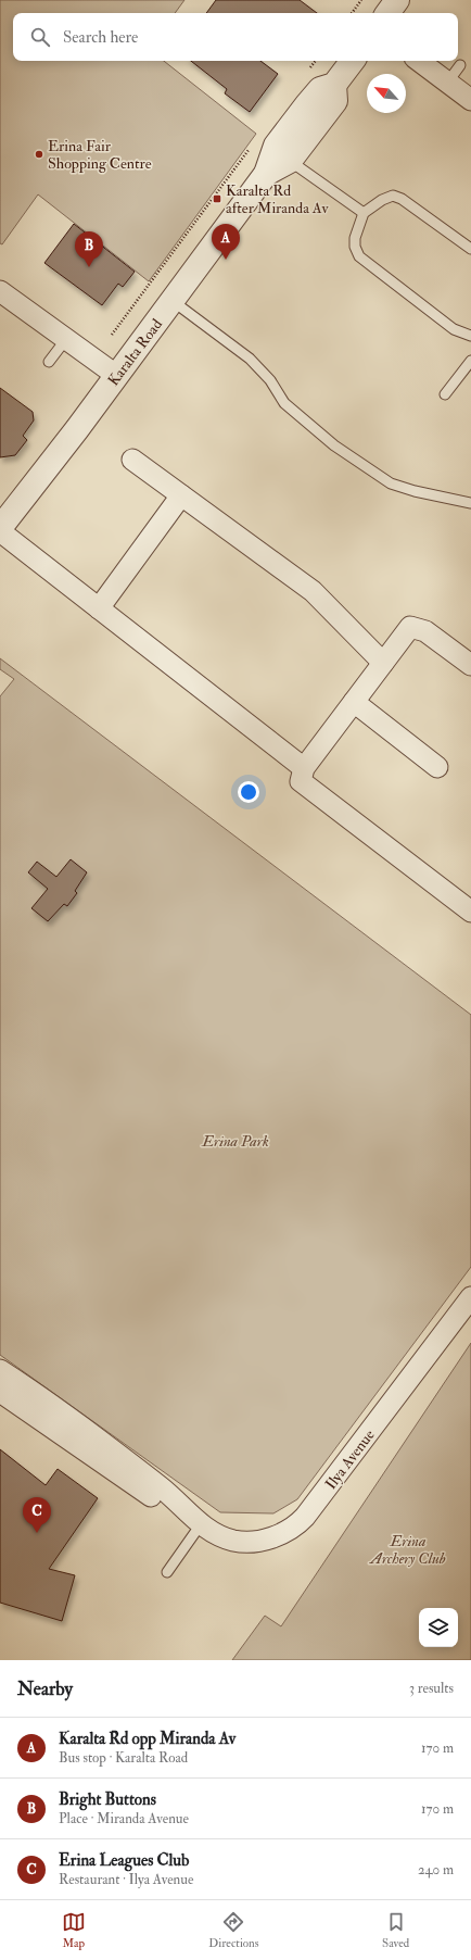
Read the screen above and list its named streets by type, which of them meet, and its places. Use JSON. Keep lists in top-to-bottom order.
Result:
{
  "streets": {
    "street": ["Karalta Road", "Ilya Avenue"]
  },
  "parks": ["Erina Park", "Erina Archery Club"],
  "places": {
    "other": ["Erina Fair Shopping Centre"],
    "transit": ["Karalta Rd after Miranda Av"]
  },
  "north": "top left",
  "page": {
    "search": "Search here",
    "pins": ["A", "B", "C"],
    "heading": ["Nearby", "3 results"],
    "list": [
      {
        "mark": "A",
        "name": "Karalta Rd opp Miranda Av",
        "note": "Bus stop · Karalta Road",
        "value": "170 m"
      },
      {
        "mark": "B",
        "name": "Bright Buttons",
        "note": "Place · Miranda Avenue",
        "value": "170 m"
      },
      {
        "mark": "C",
        "name": "Erina Leagues Club",
        "note": "Restaurant · Ilya Avenue",
        "value": "240 m"
      }
    ],
    "nav": ["Map", "Directions", "Saved"]
  }
}
